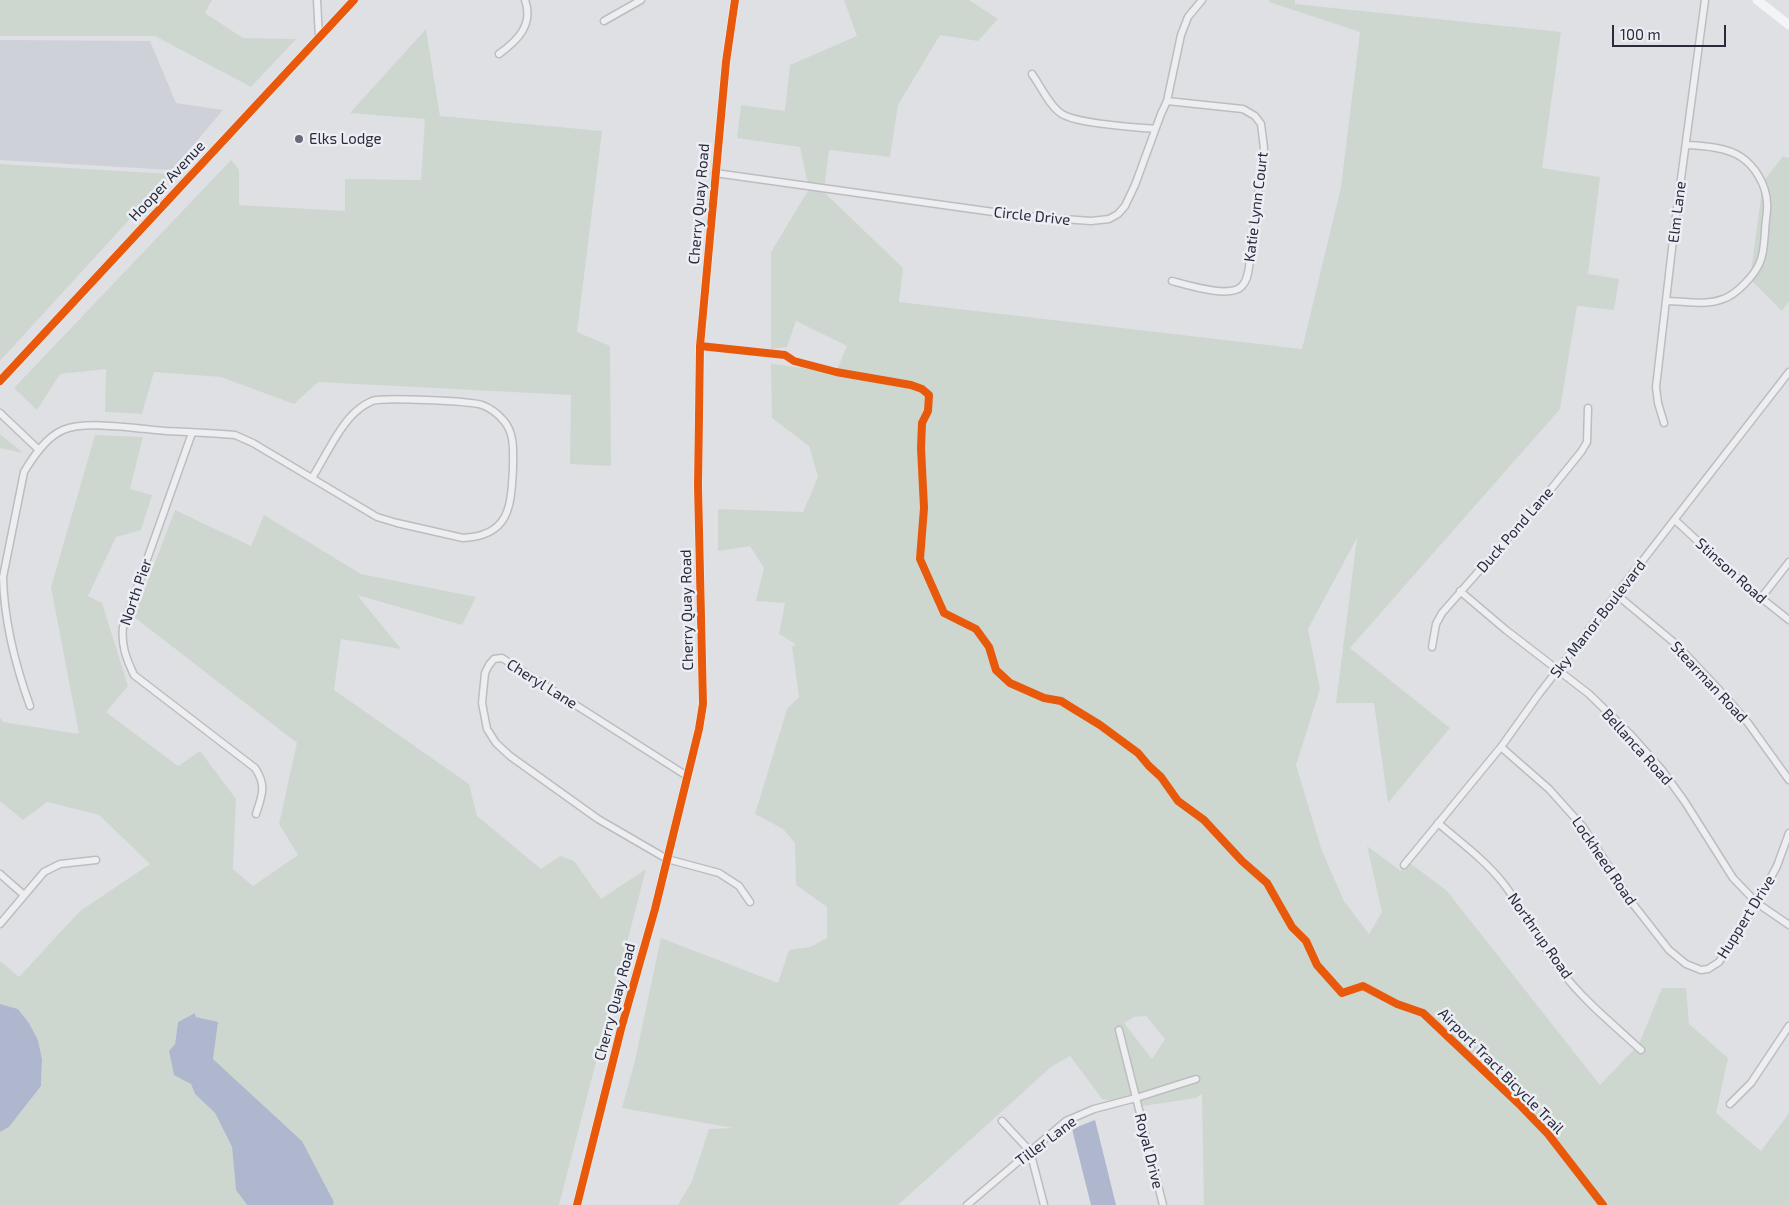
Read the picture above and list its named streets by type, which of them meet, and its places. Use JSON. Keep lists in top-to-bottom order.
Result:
{
  "streets": {
    "street": [
      "Hooper Avenue",
      "Cherry Quay Road",
      "Katie Lynn Court",
      "Elm Lane",
      "Circle Drive",
      "Duck Pond Lane",
      "Stinson Road",
      "North Pier",
      "Sky Manor Boulevard",
      "Stearman Road",
      "Cheryl Lane",
      "Bellanca Road",
      "Lockheed Road",
      "Huppert Drive",
      "Northrup Road",
      "Tiller Lane",
      "Royal Drive"
    ],
    "cycle path": ["Airport Tract Bicycle Trail"]
  },
  "crossings": [
    ["Cherry Quay Road", "Circle Drive"],
    ["Cherry Quay Road", "Cheryl Lane"],
    ["Katie Lynn Court", "Circle Drive"],
    ["Duck Pond Lane", "Bellanca Road"],
    ["Stinson Road", "Sky Manor Boulevard"],
    ["Sky Manor Boulevard", "Stearman Road"],
    ["Sky Manor Boulevard", "Bellanca Road"],
    ["Sky Manor Boulevard", "Lockheed Road"],
    ["Sky Manor Boulevard", "Northrup Road"],
    ["Bellanca Road", "Huppert Drive"],
    ["Lockheed Road", "Huppert Drive"],
    ["Tiller Lane", "Royal Drive"]
  ],
  "places": ["Elks Lodge"],
  "scale_bar": "100 m"
}
